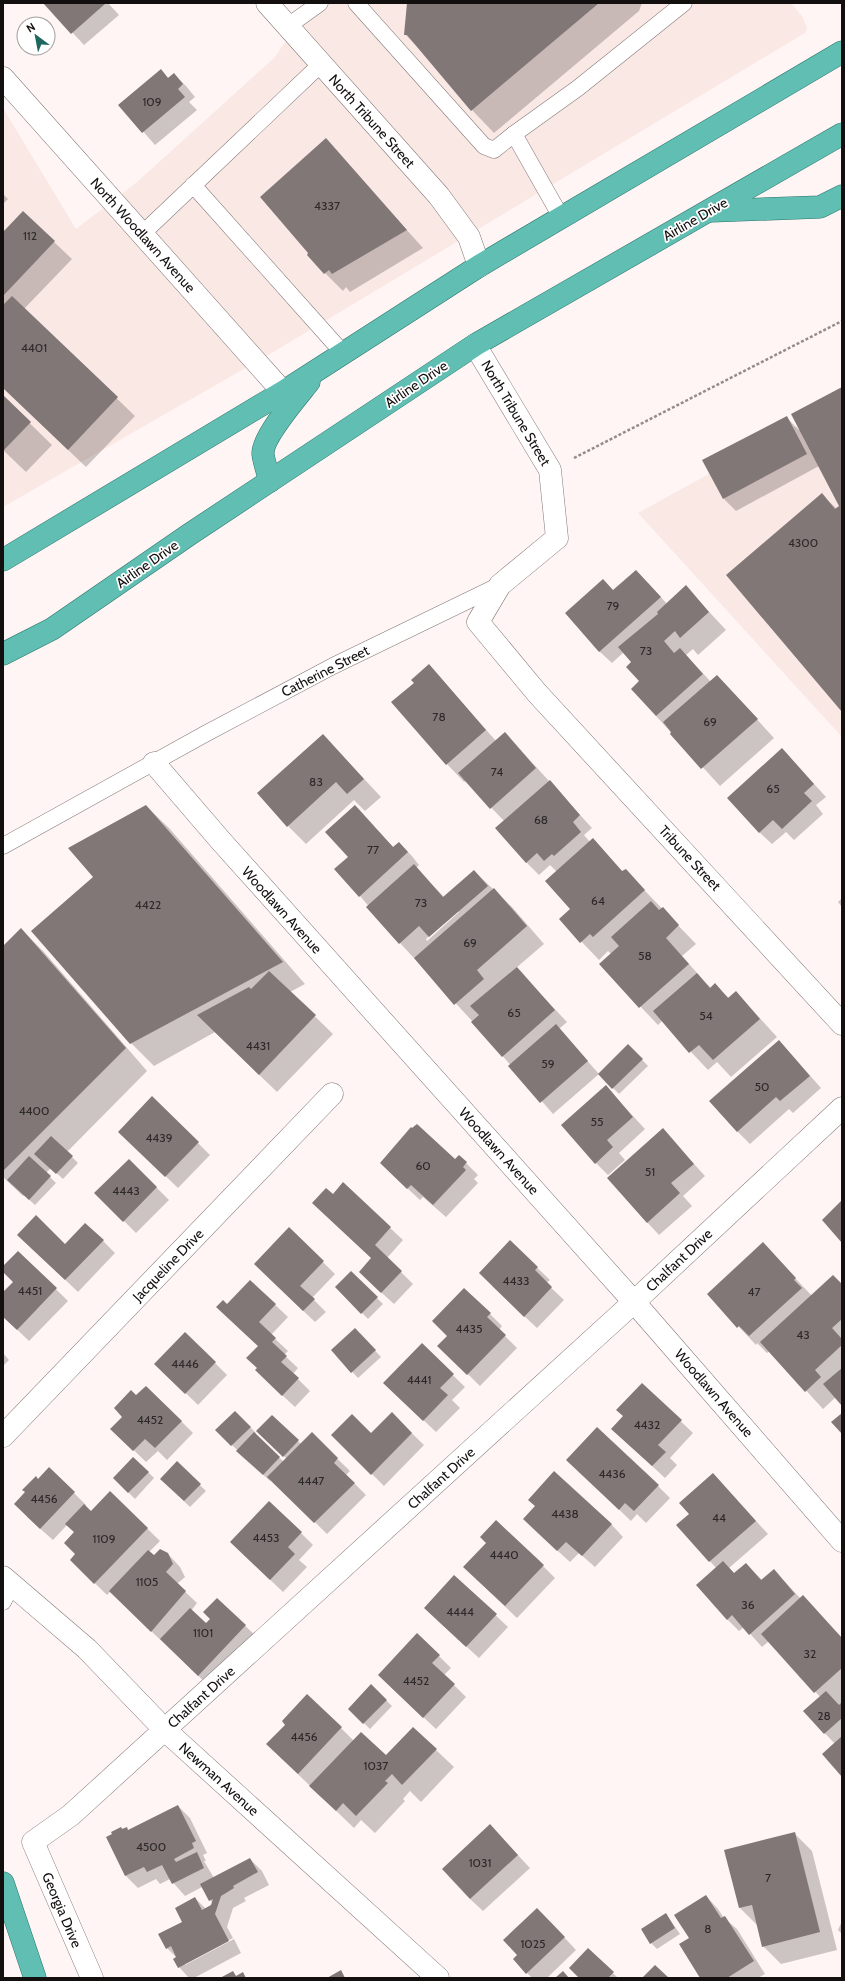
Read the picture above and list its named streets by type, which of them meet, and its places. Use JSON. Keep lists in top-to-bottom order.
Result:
{
  "streets": {
    "highway": ["Airline Drive"],
    "street": [
      "North Tribune Street",
      "North Woodlawn Avenue",
      "Tribune Street",
      "Woodlawn Avenue",
      "Chalfant Drive",
      "Jacqueline Drive",
      "Newman Avenue",
      "Georgia Drive"
    ],
    "lane": ["Catherine Street"]
  },
  "crossings": [
    ["North Tribune Street", "Airline Drive"],
    ["North Tribune Street", "Catherine Street"],
    ["North Tribune Street", "Tribune Street"],
    ["Catherine Street", "Woodlawn Avenue"],
    ["Woodlawn Avenue", "Chalfant Drive"],
    ["Chalfant Drive", "Newman Avenue"],
    ["Chalfant Drive", "Georgia Drive"]
  ],
  "house_numbers": [
    "109",
    "4337",
    "112",
    "4401",
    "4300",
    "79",
    "73",
    "78",
    "69",
    "74",
    "83",
    "65",
    "68",
    "77",
    "64",
    "73",
    "4422",
    "69",
    "58",
    "65",
    "54",
    "4431",
    "59",
    "50",
    "4400",
    "55",
    "4439",
    "60",
    "51",
    "4443",
    "4433",
    "4451",
    "47",
    "4435",
    "43",
    "4446",
    "4441",
    "4452",
    "4432",
    "4436",
    "4447",
    "4456",
    "4438",
    "44",
    "4453",
    "1109",
    "4440",
    "1105",
    "36",
    "4444",
    "1101",
    "32",
    "4452",
    "28",
    "4456",
    "1037",
    "4500",
    "1031",
    "7",
    "8",
    "1025"
  ],
  "north": "top left"
}
